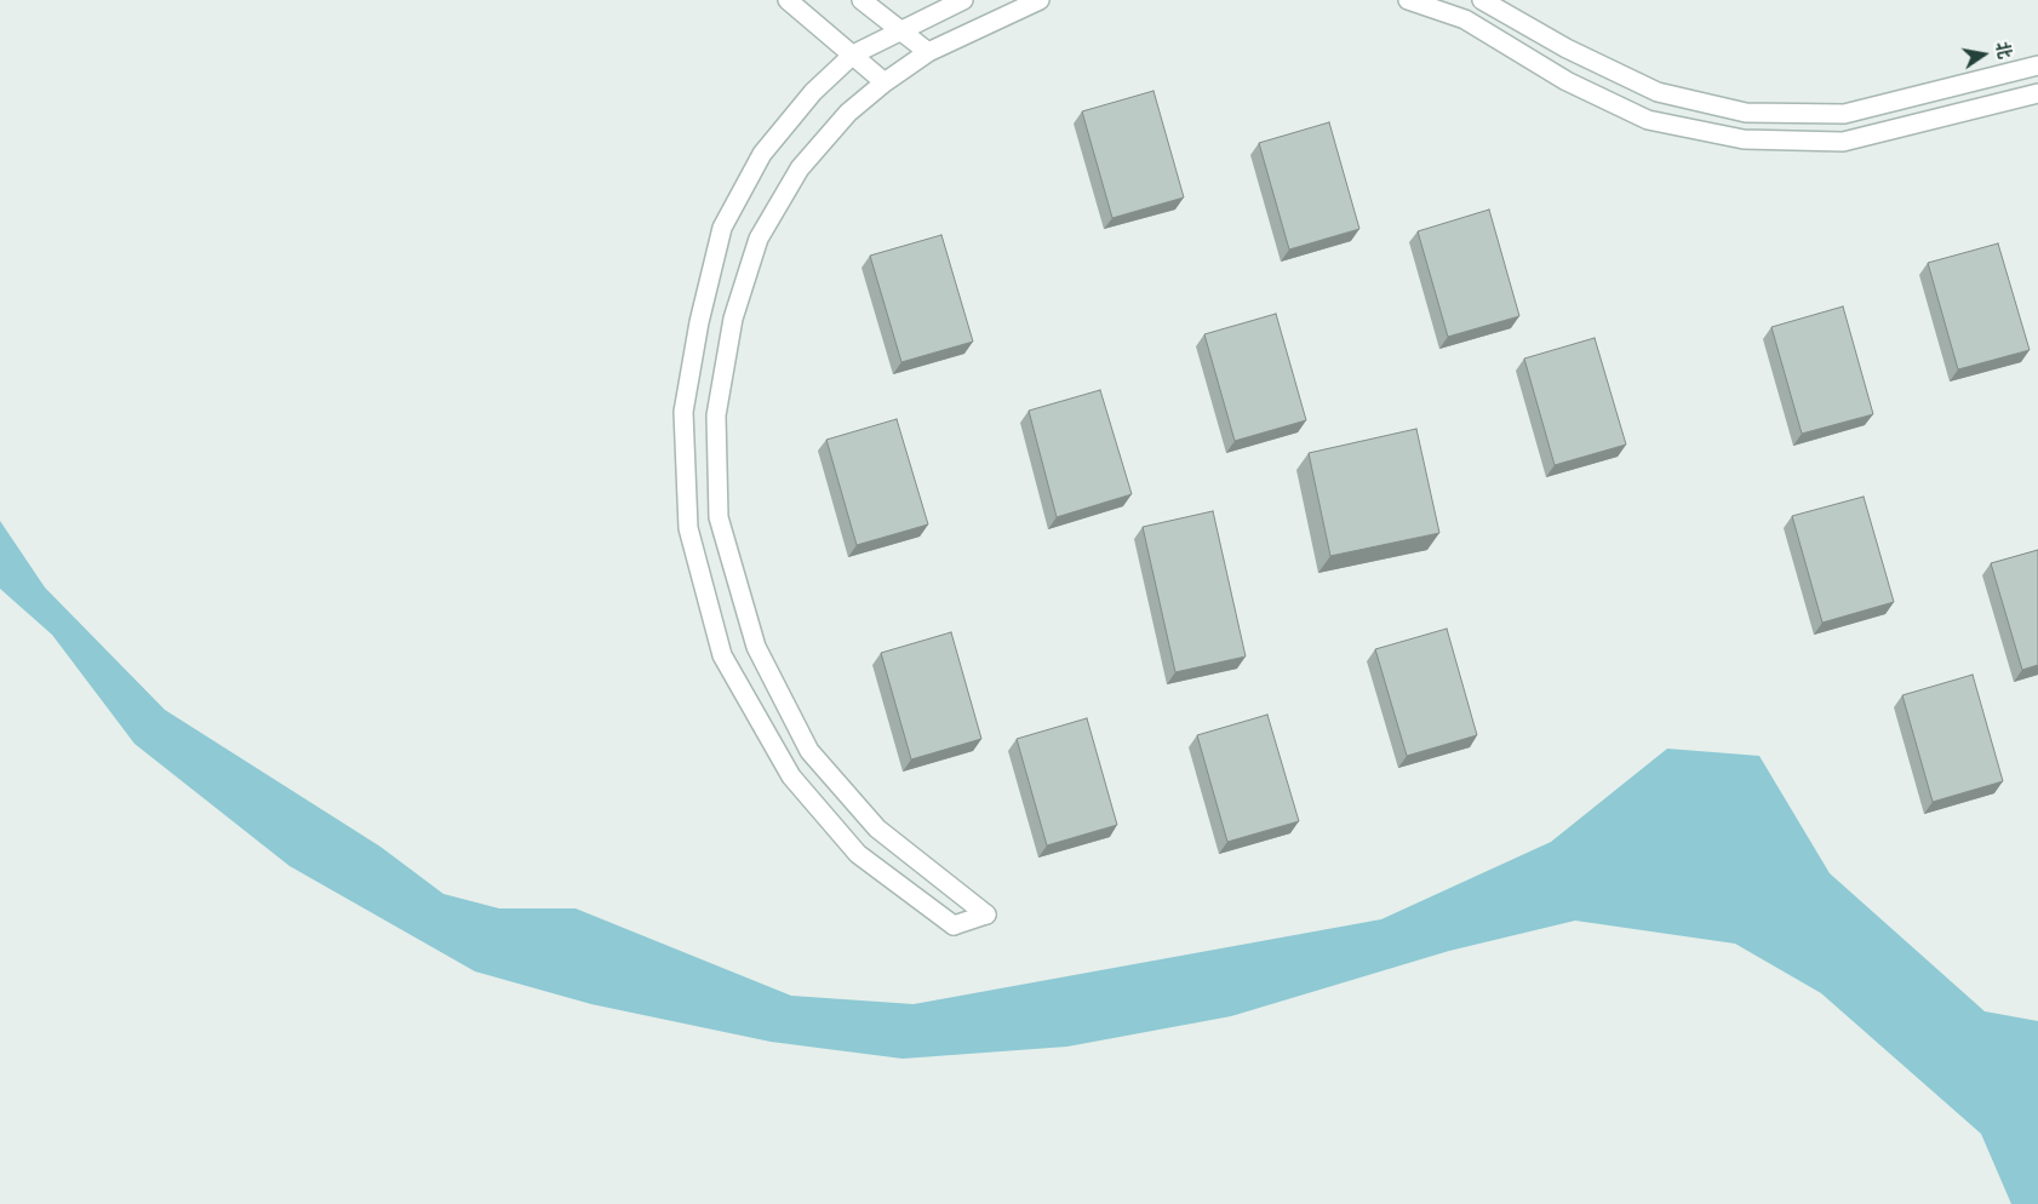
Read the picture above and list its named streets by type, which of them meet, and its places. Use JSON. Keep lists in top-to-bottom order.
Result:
{
  "north": "right"
}
